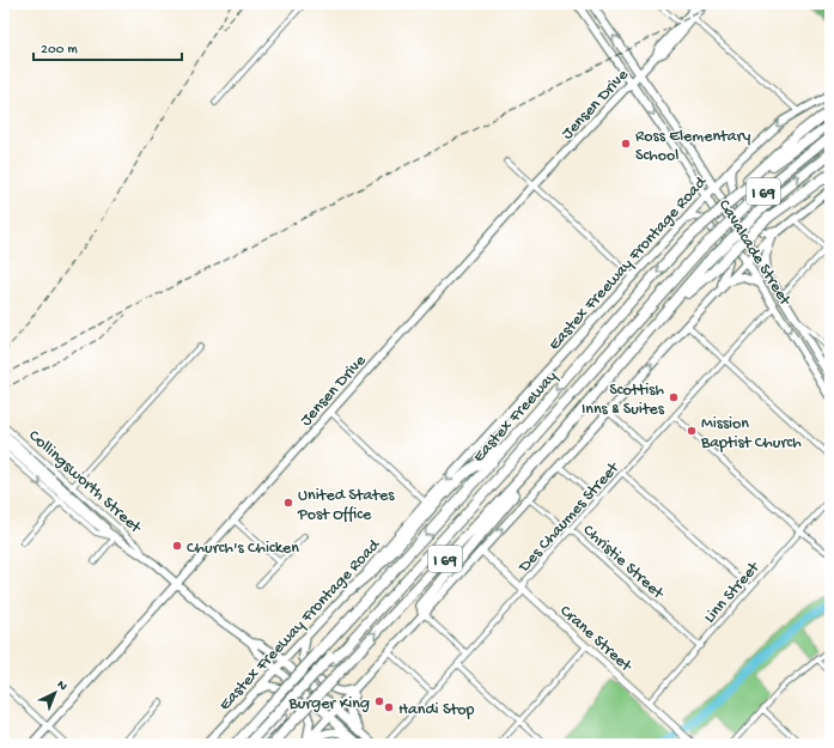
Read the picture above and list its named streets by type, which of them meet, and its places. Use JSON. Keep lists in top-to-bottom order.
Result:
{
  "streets": {
    "highway": ["I 69", "Eastex Freeway"],
    "main road": [
      "Jensen Drive",
      "Cavalcade Street",
      "Eastex Freeway Frontage Road",
      "Collingsworth Street"
    ],
    "street": [
      "Des Chaumes Street",
      "Christie Street",
      "Linn Street",
      "Crane Street"
    ]
  },
  "crossings": [
    ["Jensen Drive", "Cavalcade Street"],
    ["Jensen Drive", "Collingsworth Street"],
    ["Cavalcade Street", "Eastex Freeway Frontage Road"],
    ["Cavalcade Street", "Des Chaumes Street"],
    ["Eastex Freeway Frontage Road", "Collingsworth Street"],
    ["Des Chaumes Street", "Christie Street"],
    ["Des Chaumes Street", "Crane Street"],
    ["Christie Street", "Linn Street"],
    ["Linn Street", "Crane Street"]
  ],
  "one_way": ["Eastex Freeway Frontage Road"],
  "places": [
    "Ross Elementary School",
    "Scottish Inns & Suites",
    "Mission Baptist Church",
    "United States Post Office",
    "Church's Chicken",
    "Burger King",
    "Handi Stop"
  ],
  "scale_bar": "200 m",
  "north": "top right"
}
